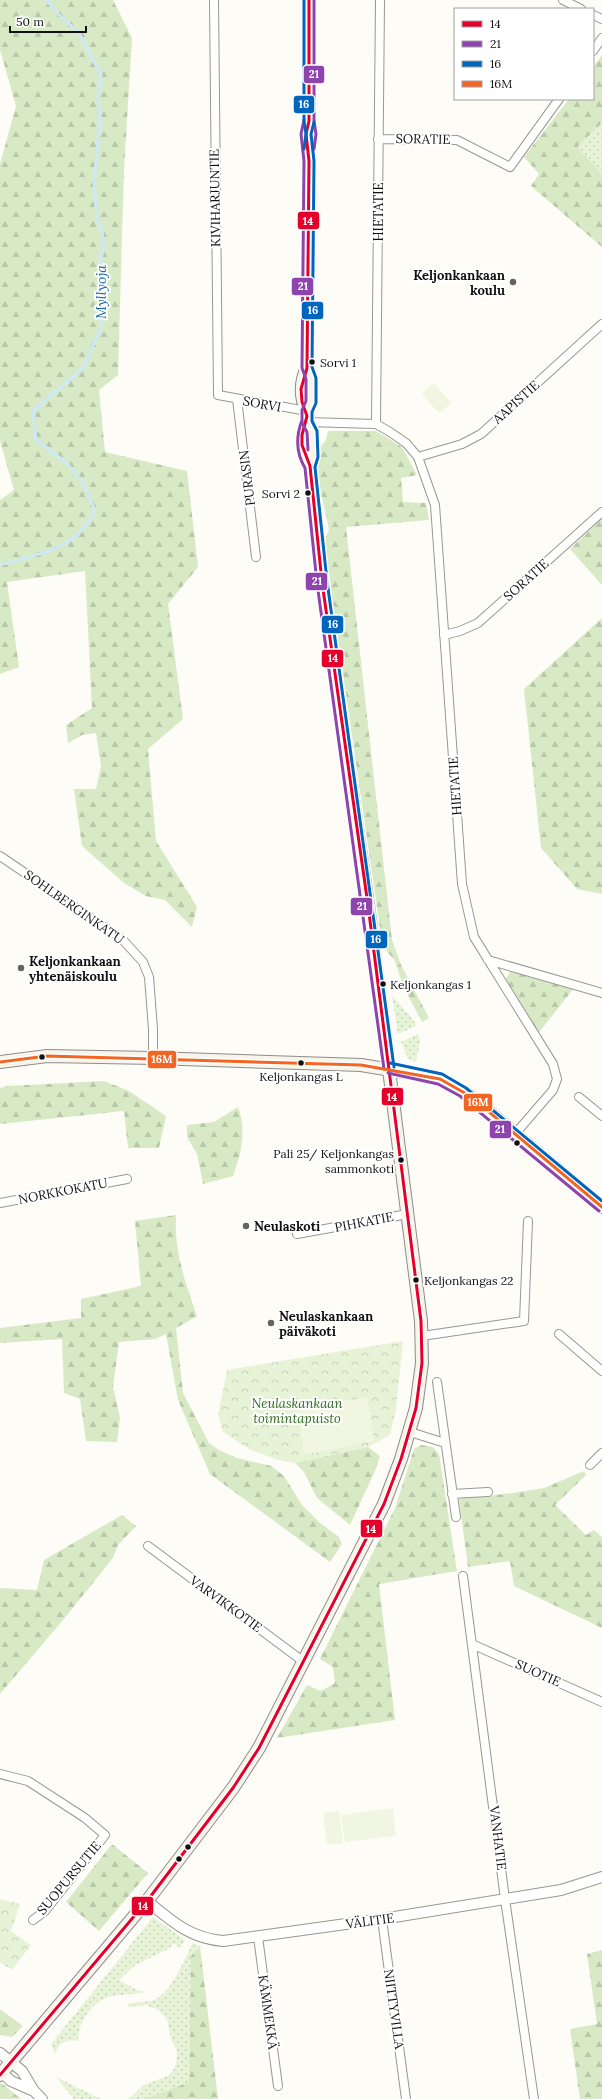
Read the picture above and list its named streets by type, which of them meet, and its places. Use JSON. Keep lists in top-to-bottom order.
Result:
{
  "streets": {
    "street": [
      "SORATIE",
      "KIVIHARJUNTIE",
      "HIETATIE",
      "AAPISTIE",
      "SORVI",
      "PURASIN",
      "SOHLBERGINKATU",
      "NORKKOKATU",
      "PIHKATIE",
      "VARVIKKOTIE",
      "SUOTIE",
      "VANHATIE",
      "SUOPURSUTIE",
      "VÄLITIE",
      "NIITTYVILLA",
      "KÄMMEKKÄ"
    ]
  },
  "crossings": [
    ["SORATIE", "HIETATIE"],
    ["KIVIHARJUNTIE", "SORVI"],
    ["HIETATIE", "AAPISTIE"],
    ["SORVI", "PURASIN"],
    ["SUOTIE", "VANHATIE"],
    ["VANHATIE", "VÄLITIE"],
    ["VÄLITIE", "NIITTYVILLA"],
    ["VÄLITIE", "KÄMMEKKÄ"]
  ],
  "water": ["Myllyoja"],
  "parks": ["Neulaskankaan toimintapuisto"],
  "places": [
    "Keljonkankaan koulu",
    "Sorvi 1",
    "Sorvi 2",
    "Keljonkankaan yhtenäiskoulu",
    "Keljonkangas 1",
    "Keljonkangas L",
    "Pali 25/ Keljonkangas sammonkoti",
    "Neulaskoti",
    "Keljonkangas 22",
    "Neulaskankaan päiväkoti"
  ],
  "lines": [
    "transit line 14",
    "transit line 21",
    "transit line 16",
    "transit line 16M"
  ],
  "legend": [
    "14",
    "21",
    "16",
    "16M"
  ],
  "scale_bar": "50 m"
}
